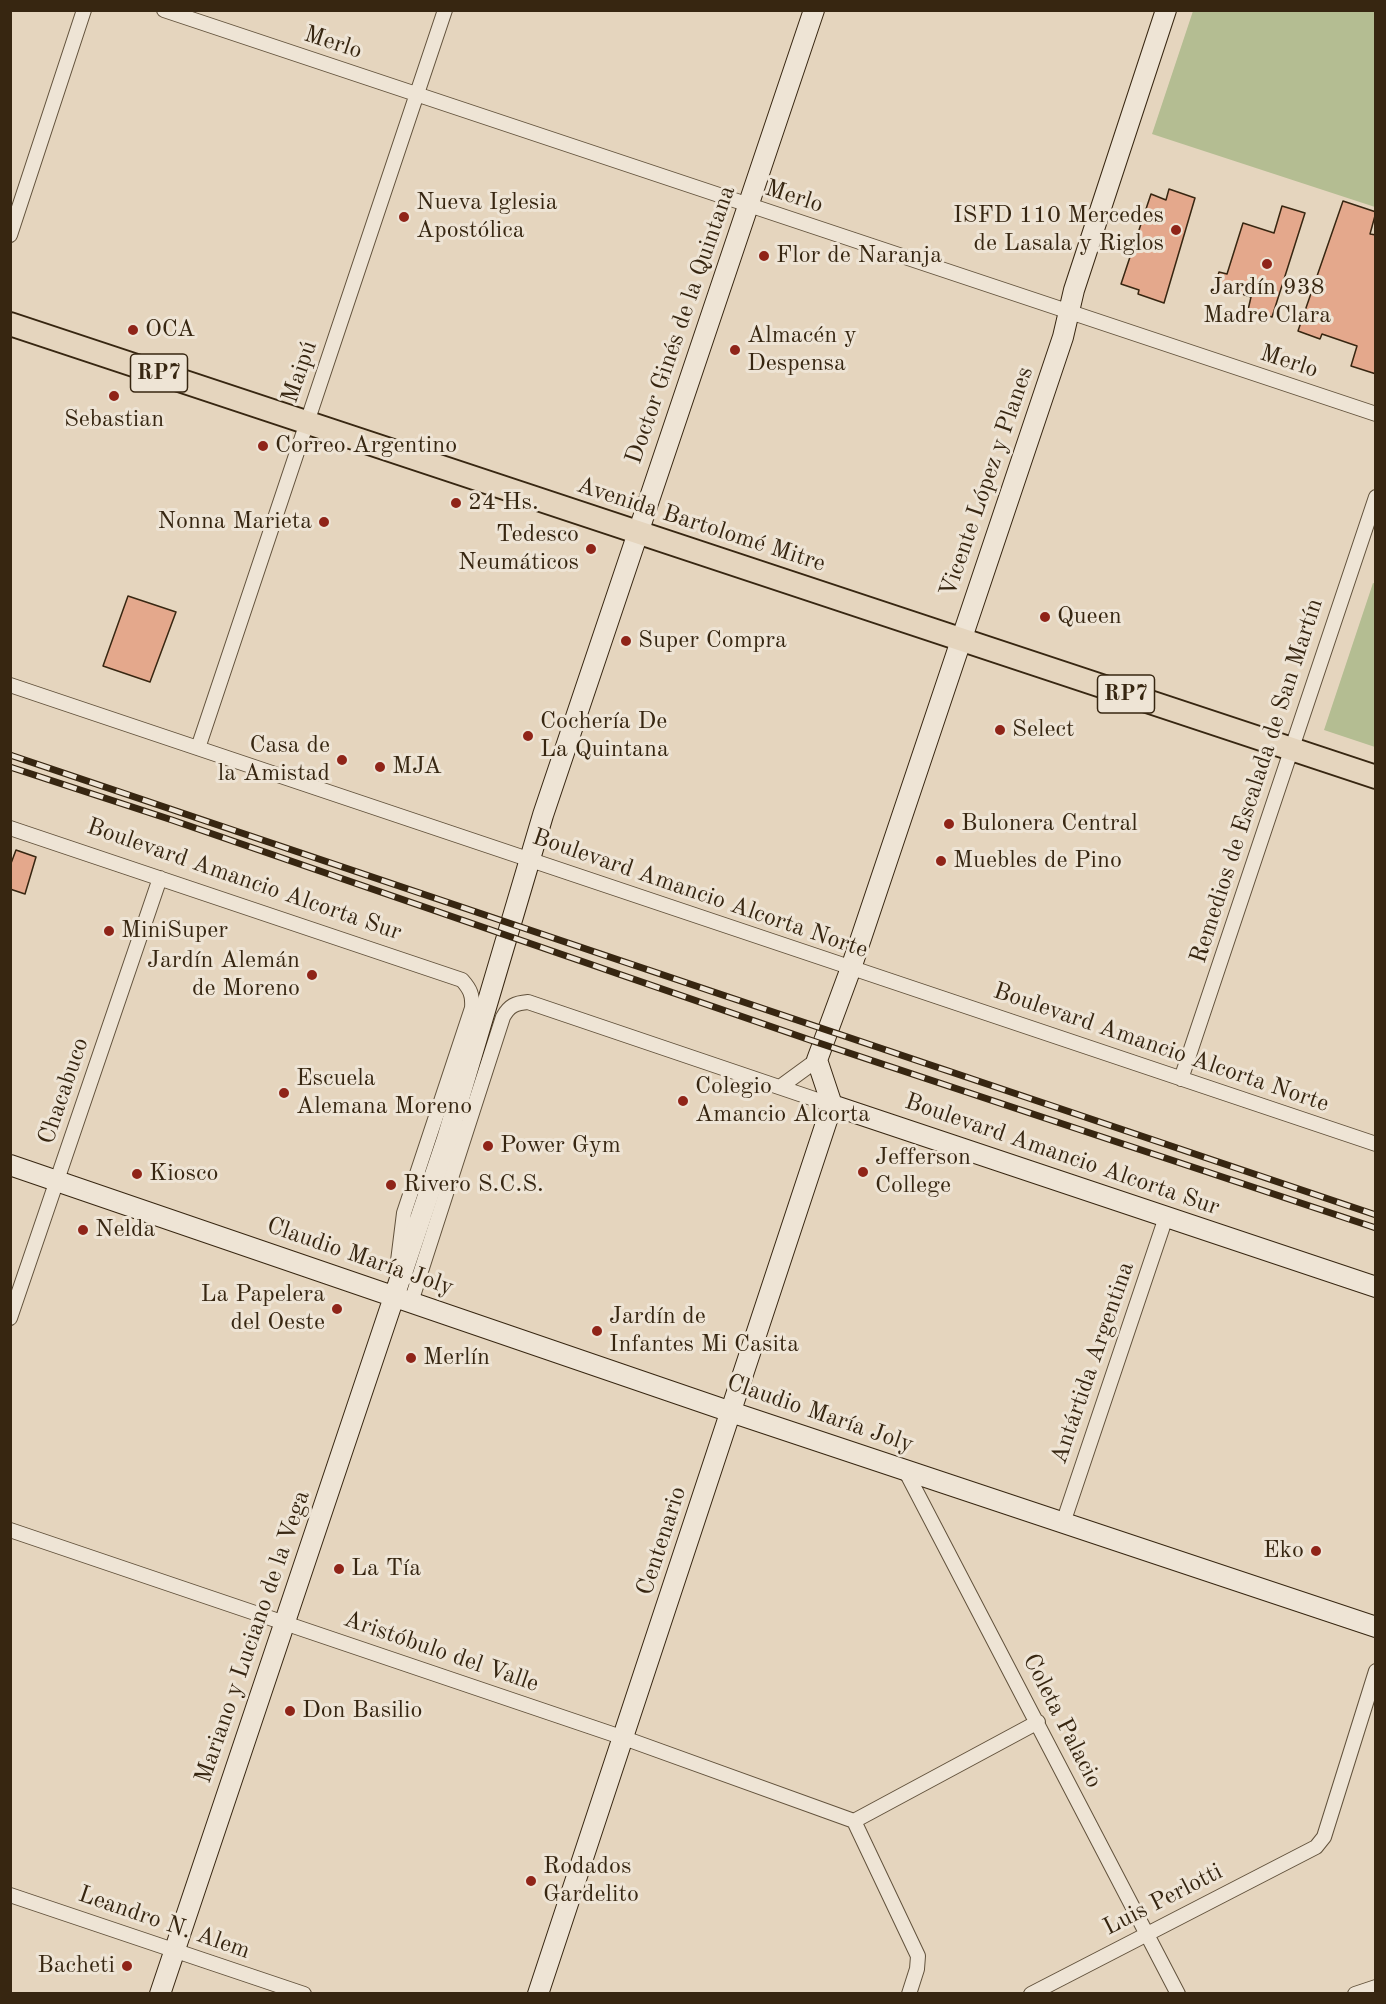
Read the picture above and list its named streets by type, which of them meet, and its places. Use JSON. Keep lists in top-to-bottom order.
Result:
{
  "streets": {
    "main road": ["RP7", "Avenida Bartolomé Mitre"],
    "street": [
      "Merlo",
      "Doctor Ginés de la Quintana",
      "Maipú",
      "Vicente López y Planes",
      "Remedios de Escalada de San Martín",
      "Boulevard Amancio Alcorta Sur",
      "Boulevard Amancio Alcorta Norte",
      "Chacabuco",
      "Claudio María Joly",
      "Antártida Argentina",
      "Centenario",
      "Mariano y Luciano de la Vega",
      "Aristóbulo del Valle",
      "Coleta Palacio",
      "Luis Perlotti",
      "Leandro N. Alem"
    ]
  },
  "crossings": [
    ["Merlo", "Doctor Ginés de la Quintana"],
    ["Merlo", "Maipú"],
    ["Merlo", "Vicente López y Planes"],
    ["Doctor Ginés de la Quintana", "Avenida Bartolomé Mitre"],
    ["Doctor Ginés de la Quintana", "Boulevard Amancio Alcorta Norte"],
    ["Doctor Ginés de la Quintana", "Mariano y Luciano de la Vega"],
    ["Maipú", "Avenida Bartolomé Mitre"],
    ["Maipú", "Boulevard Amancio Alcorta Norte"],
    ["Vicente López y Planes", "Avenida Bartolomé Mitre"],
    ["Vicente López y Planes", "Boulevard Amancio Alcorta Norte"],
    ["Avenida Bartolomé Mitre", "Remedios de Escalada de San Martín"],
    ["Remedios de Escalada de San Martín", "Boulevard Amancio Alcorta Norte"],
    ["Boulevard Amancio Alcorta Sur", "Chacabuco"],
    ["Boulevard Amancio Alcorta Sur", "Antártida Argentina"],
    ["Boulevard Amancio Alcorta Sur", "Centenario"],
    ["Boulevard Amancio Alcorta Sur", "Mariano y Luciano de la Vega"],
    ["Chacabuco", "Claudio María Joly"],
    ["Claudio María Joly", "Antártida Argentina"],
    ["Claudio María Joly", "Centenario"],
    ["Claudio María Joly", "Mariano y Luciano de la Vega"],
    ["Claudio María Joly", "Coleta Palacio"],
    ["Centenario", "Aristóbulo del Valle"],
    ["Mariano y Luciano de la Vega", "Aristóbulo del Valle"],
    ["Mariano y Luciano de la Vega", "Leandro N. Alem"],
    ["Coleta Palacio", "Luis Perlotti"]
  ],
  "places": [
    "Nueva Iglesia Apostólica",
    "ISFD 110 Mercedes de Lasala y Riglos",
    "Flor de Naranja",
    "Jardín 938 Madre Clara",
    "OCA",
    "Almacén y Despensa",
    "Sebastian",
    "Correo Argentino",
    "24 Hs.",
    "Nonna Marieta",
    "Tedesco Neumáticos",
    "Queen",
    "Super Compra",
    "Select",
    "Cochería De La Quintana",
    "Casa de la Amistad",
    "MJA",
    "Bulonera Central",
    "Muebles de Pino",
    "MiniSuper",
    "Jardín Alemán de Moreno",
    "Escuela Alemana Moreno",
    "Colegio Amancio Alcorta",
    "Power Gym",
    "Jefferson College",
    "Kiosco",
    "Rivero S.C.S.",
    "Nelda",
    "La Papelera del Oeste",
    "Jardín de Infantes Mi Casita",
    "Merlín",
    "Eko",
    "La Tía",
    "Don Basilio",
    "Rodados Gardelito",
    "Bacheti"
  ]
}
